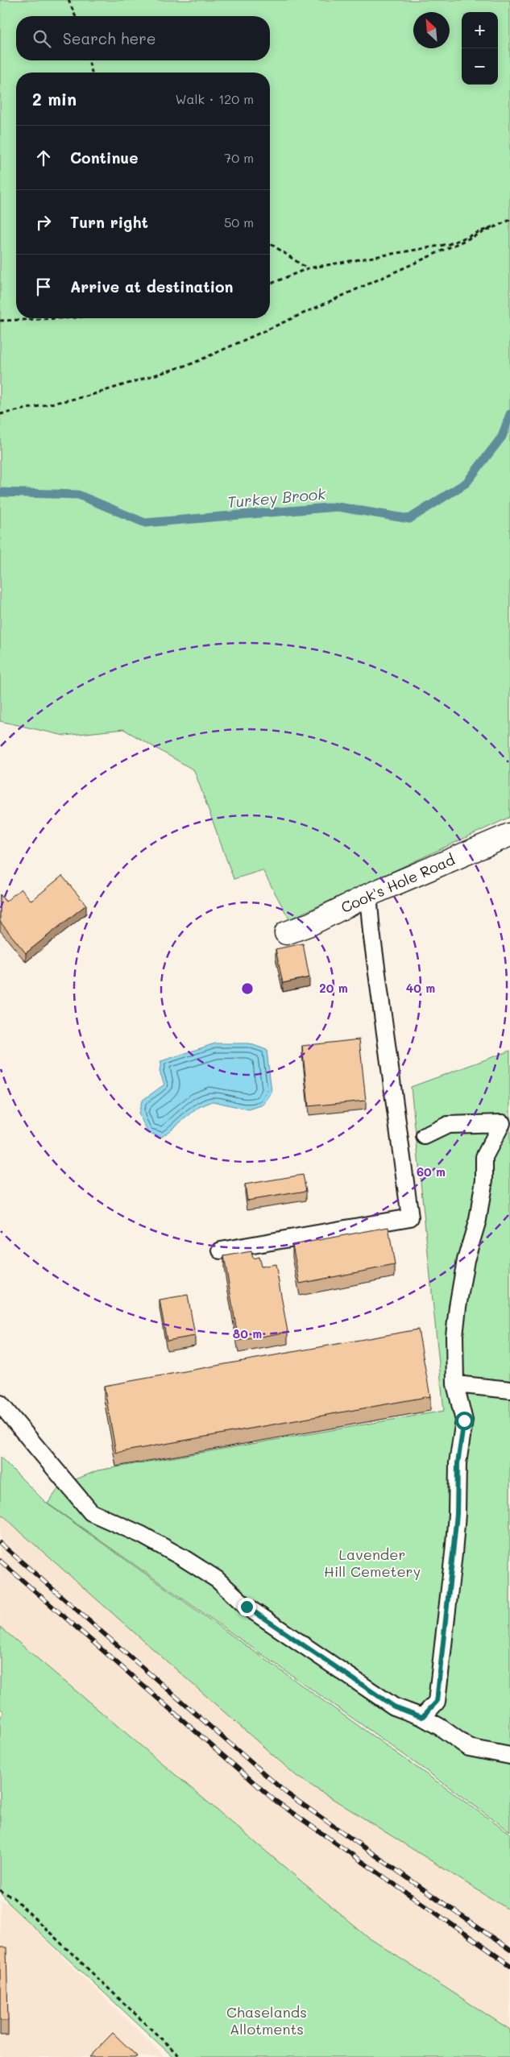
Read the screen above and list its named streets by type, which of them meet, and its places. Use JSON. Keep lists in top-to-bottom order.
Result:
{
  "streets": {
    "street": ["Cook's Hole Road"]
  },
  "water": ["Turkey Brook"],
  "parks": ["Lavender Hill Cemetery", "Chaselands Allotments"],
  "north": "top left",
  "page": {
    "map_buttons": ["+", "−"],
    "search": "Search here",
    "heading": ["2 min", "Walk · 120 m"],
    "list": [
      ["Continue", "70 m"],
      ["Turn right", "50 m"],
      "Arrive at destination"
    ]
  },
  "rings": [
    "20 m",
    "40 m",
    "60 m",
    "80 m"
  ]
}
